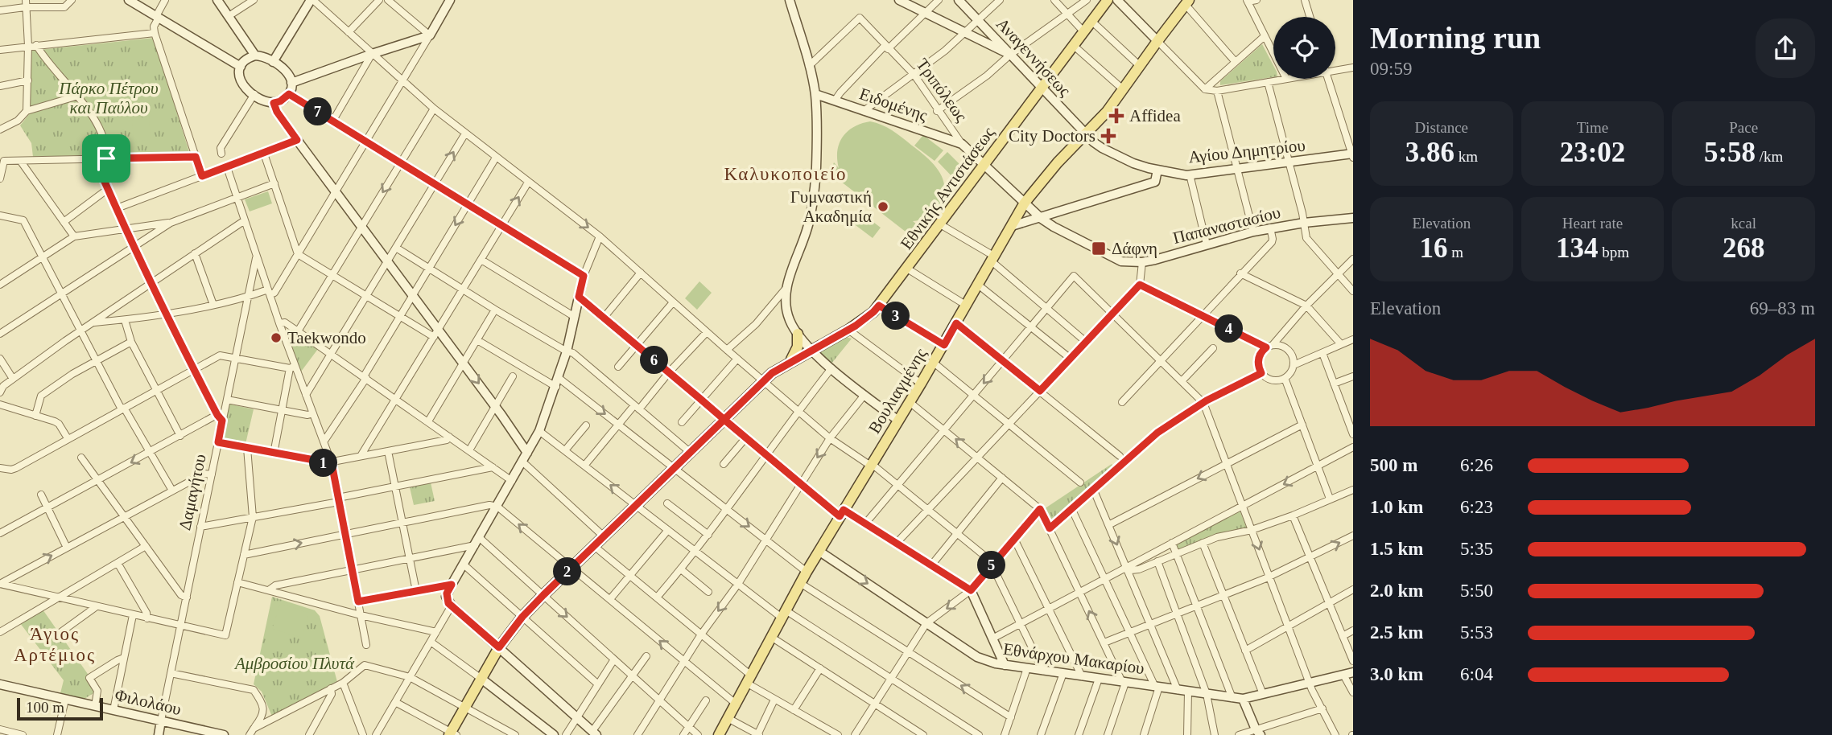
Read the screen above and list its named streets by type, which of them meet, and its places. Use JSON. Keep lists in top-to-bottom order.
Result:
{
  "streets": {
    "main road": ["Εθνικής Αντιστάσεως", "Βουλιαγμένης"],
    "street": [
      "Αναγεννήσεως",
      "Τριπόλεως",
      "Ειδομένης",
      "Αγίου Δημητρίου",
      "Παπαναστασίου",
      "Δαμαγήτου",
      "Εθνάρχου Μακαρίου",
      "Φιλολάου"
    ]
  },
  "crossings": [
    ["Αναγεννήσεως", "Αγίου Δημητρίου"],
    ["Αναγεννήσεως", "Εθνικής Αντιστάσεως"],
    ["Αναγεννήσεως", "Βουλιαγμένης"],
    ["Τριπόλεως", "Ειδομένης"],
    ["Τριπόλεως", "Εθνικής Αντιστάσεως"],
    ["Τριπόλεως", "Παπαναστασίου"],
    ["Τριπόλεως", "Βουλιαγμένης"],
    ["Αγίου Δημητρίου", "Βουλιαγμένης"],
    ["Παπαναστασίου", "Βουλιαγμένης"],
    ["Βουλιαγμένης", "Εθνάρχου Μακαρίου"],
    ["Δαμαγήτου", "Φιλολάου"]
  ],
  "districts": ["Καλυκοποιείο", "Άγιος Αρτέμιος"],
  "parks": ["Πάρκο Πέτρου και Παύλου", "Αμβροσίου Πλυτά"],
  "places": {
    "health": ["Affidea", "City Doctors"],
    "other": ["Γυμναστική Ακαδημία", "Taekwondo"],
    "transit": ["Δάφνη"]
  },
  "scale_bar": "100 m",
  "page": {
    "heading": ["Morning run", "09:59"],
    "stats": [
      ["Distance", "3.86 km"],
      ["Time", "23:02"],
      ["Pace", "5:58 /km"],
      ["Elevation", "16 m"],
      ["Heart rate", "134 bpm"],
      ["kcal", "268"]
    ],
    "pins": [
      "7",
      "3",
      "4",
      "6",
      "1",
      "5",
      "2"
    ],
    "chart": ["Elevation", "69–83 m"],
    "list": [
      {
        "name": "500 m",
        "note": "6:26"
      },
      {
        "name": "1.0 km",
        "note": "6:23"
      },
      {
        "name": "1.5 km",
        "note": "5:35"
      },
      {
        "name": "2.0 km",
        "note": "5:50"
      },
      {
        "name": "2.5 km",
        "note": "5:53"
      },
      {
        "name": "3.0 km",
        "note": "6:04"
      }
    ],
    "scale": "100 m"
  }
}
